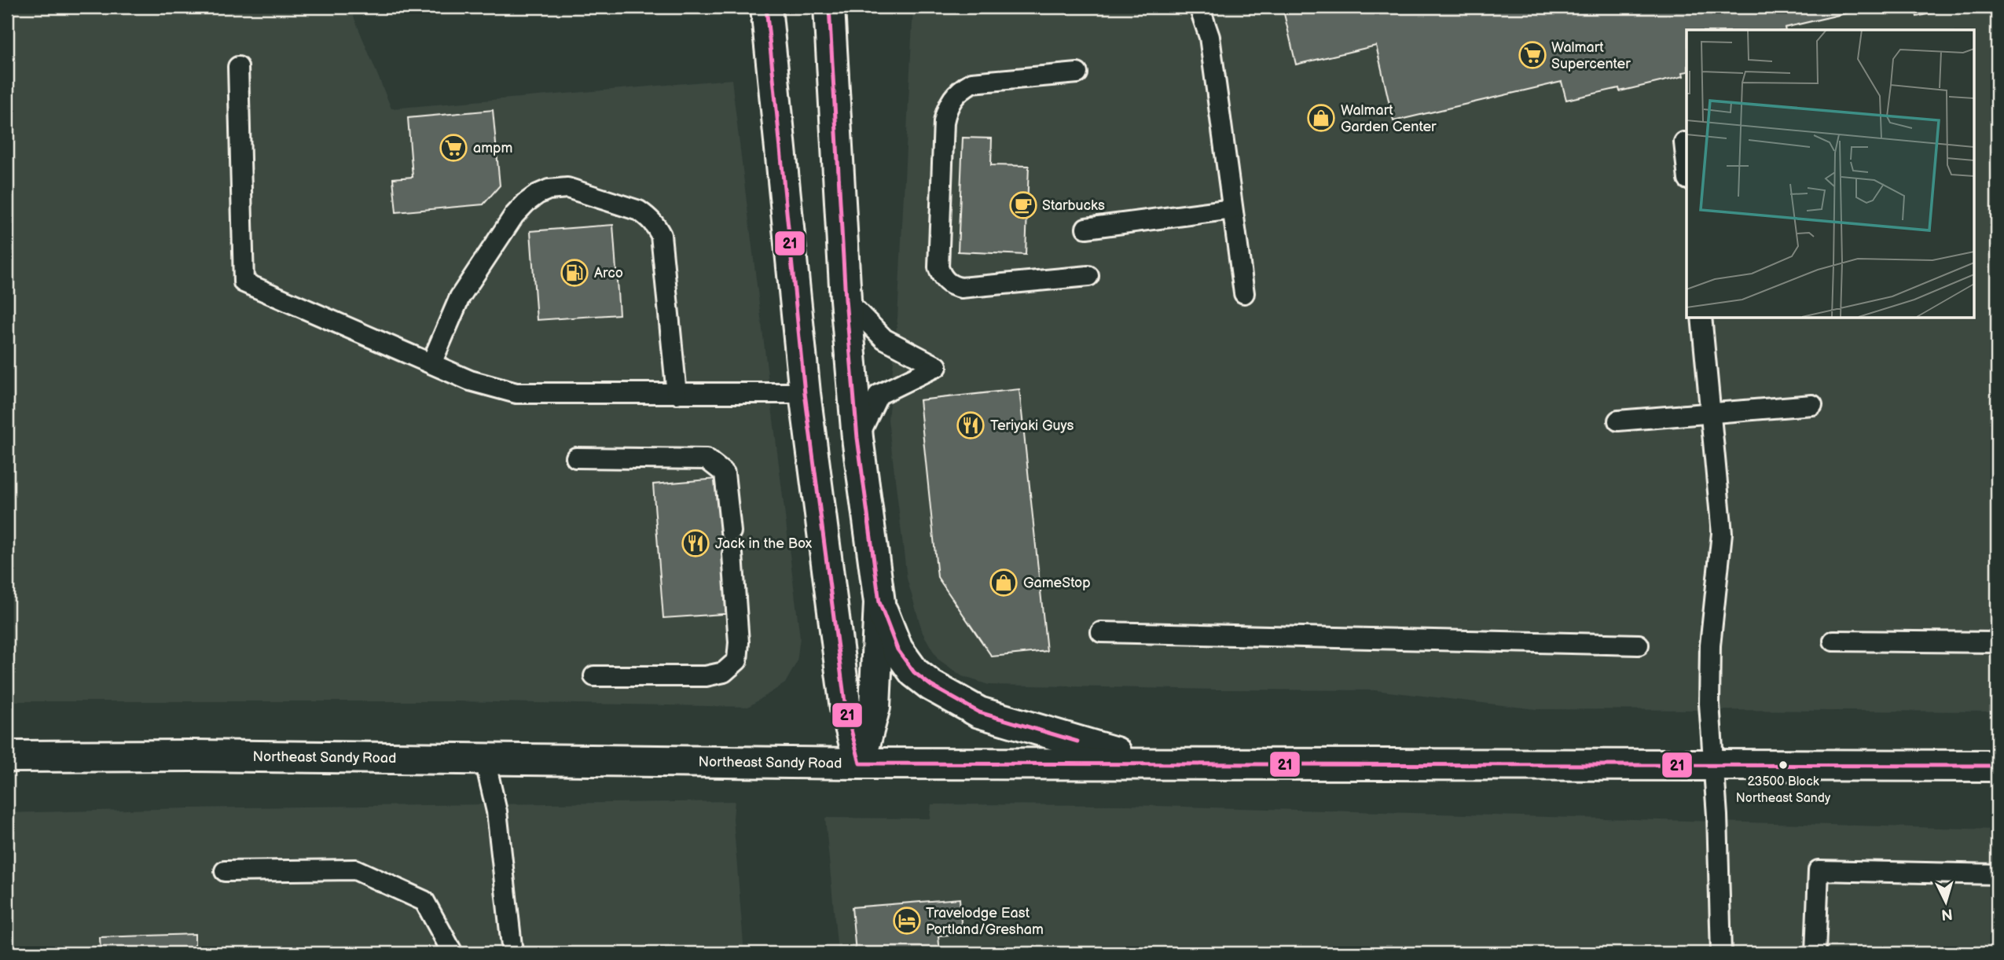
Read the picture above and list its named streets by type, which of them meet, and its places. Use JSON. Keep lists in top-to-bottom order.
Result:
{
  "streets": {
    "main road": ["Northeast Sandy Road"]
  },
  "places": {
    "supermarket": ["Walmart Supercenter", "ampm"],
    "shop": ["Walmart Garden Center", "GameStop"],
    "cafe": ["Starbucks"],
    "fuel station": ["Arco"],
    "restaurant": ["Teriyaki Guys", "Jack in the Box"],
    "other": ["23500 Block Northeast Sandy"],
    "hotel": ["Travelodge East Portland/Gresham"]
  },
  "lines": ["transit line 21"],
  "north": "bottom"
}
